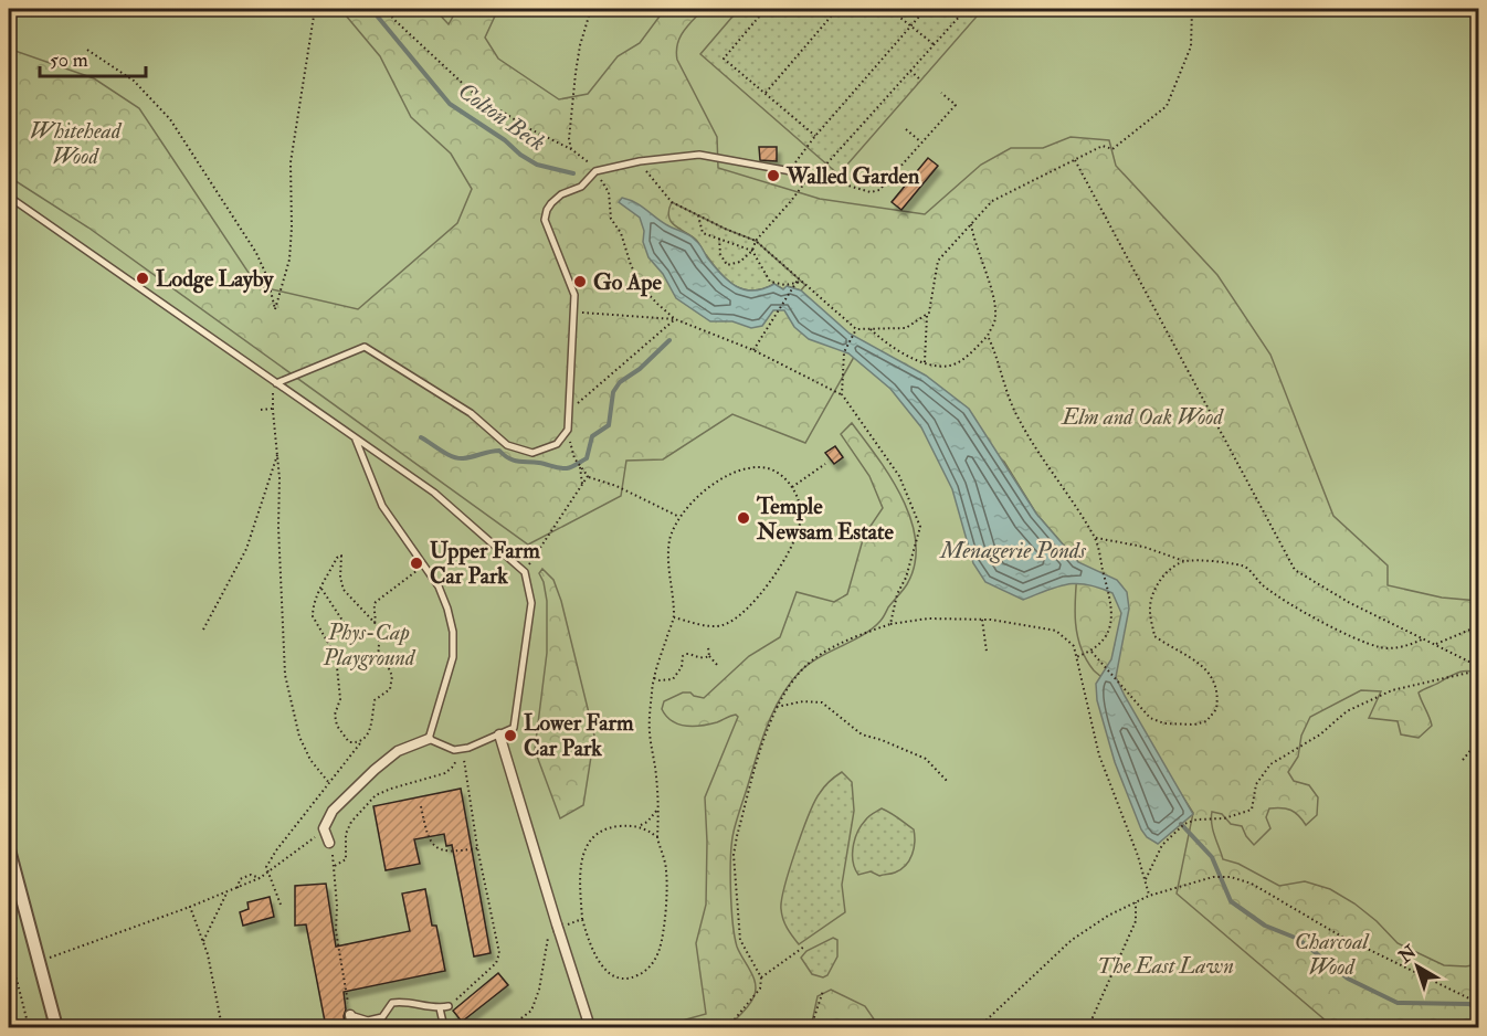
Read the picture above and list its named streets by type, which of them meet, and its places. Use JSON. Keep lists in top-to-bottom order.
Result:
{
  "water": ["Colton Beck", "Menagerie Ponds"],
  "parks": [
    "Whitehead Wood",
    "Elm and Oak Wood",
    "Phys-Cap Playground",
    "Charcoal Wood",
    "The East Lawn"
  ],
  "places": [
    "Walled Garden",
    "Lodge Layby",
    "Go Ape",
    "Temple Newsam Estate",
    "Upper Farm Car Park",
    "Lower Farm Car Park"
  ],
  "scale_bar": "50 m",
  "north": "top left"
}
